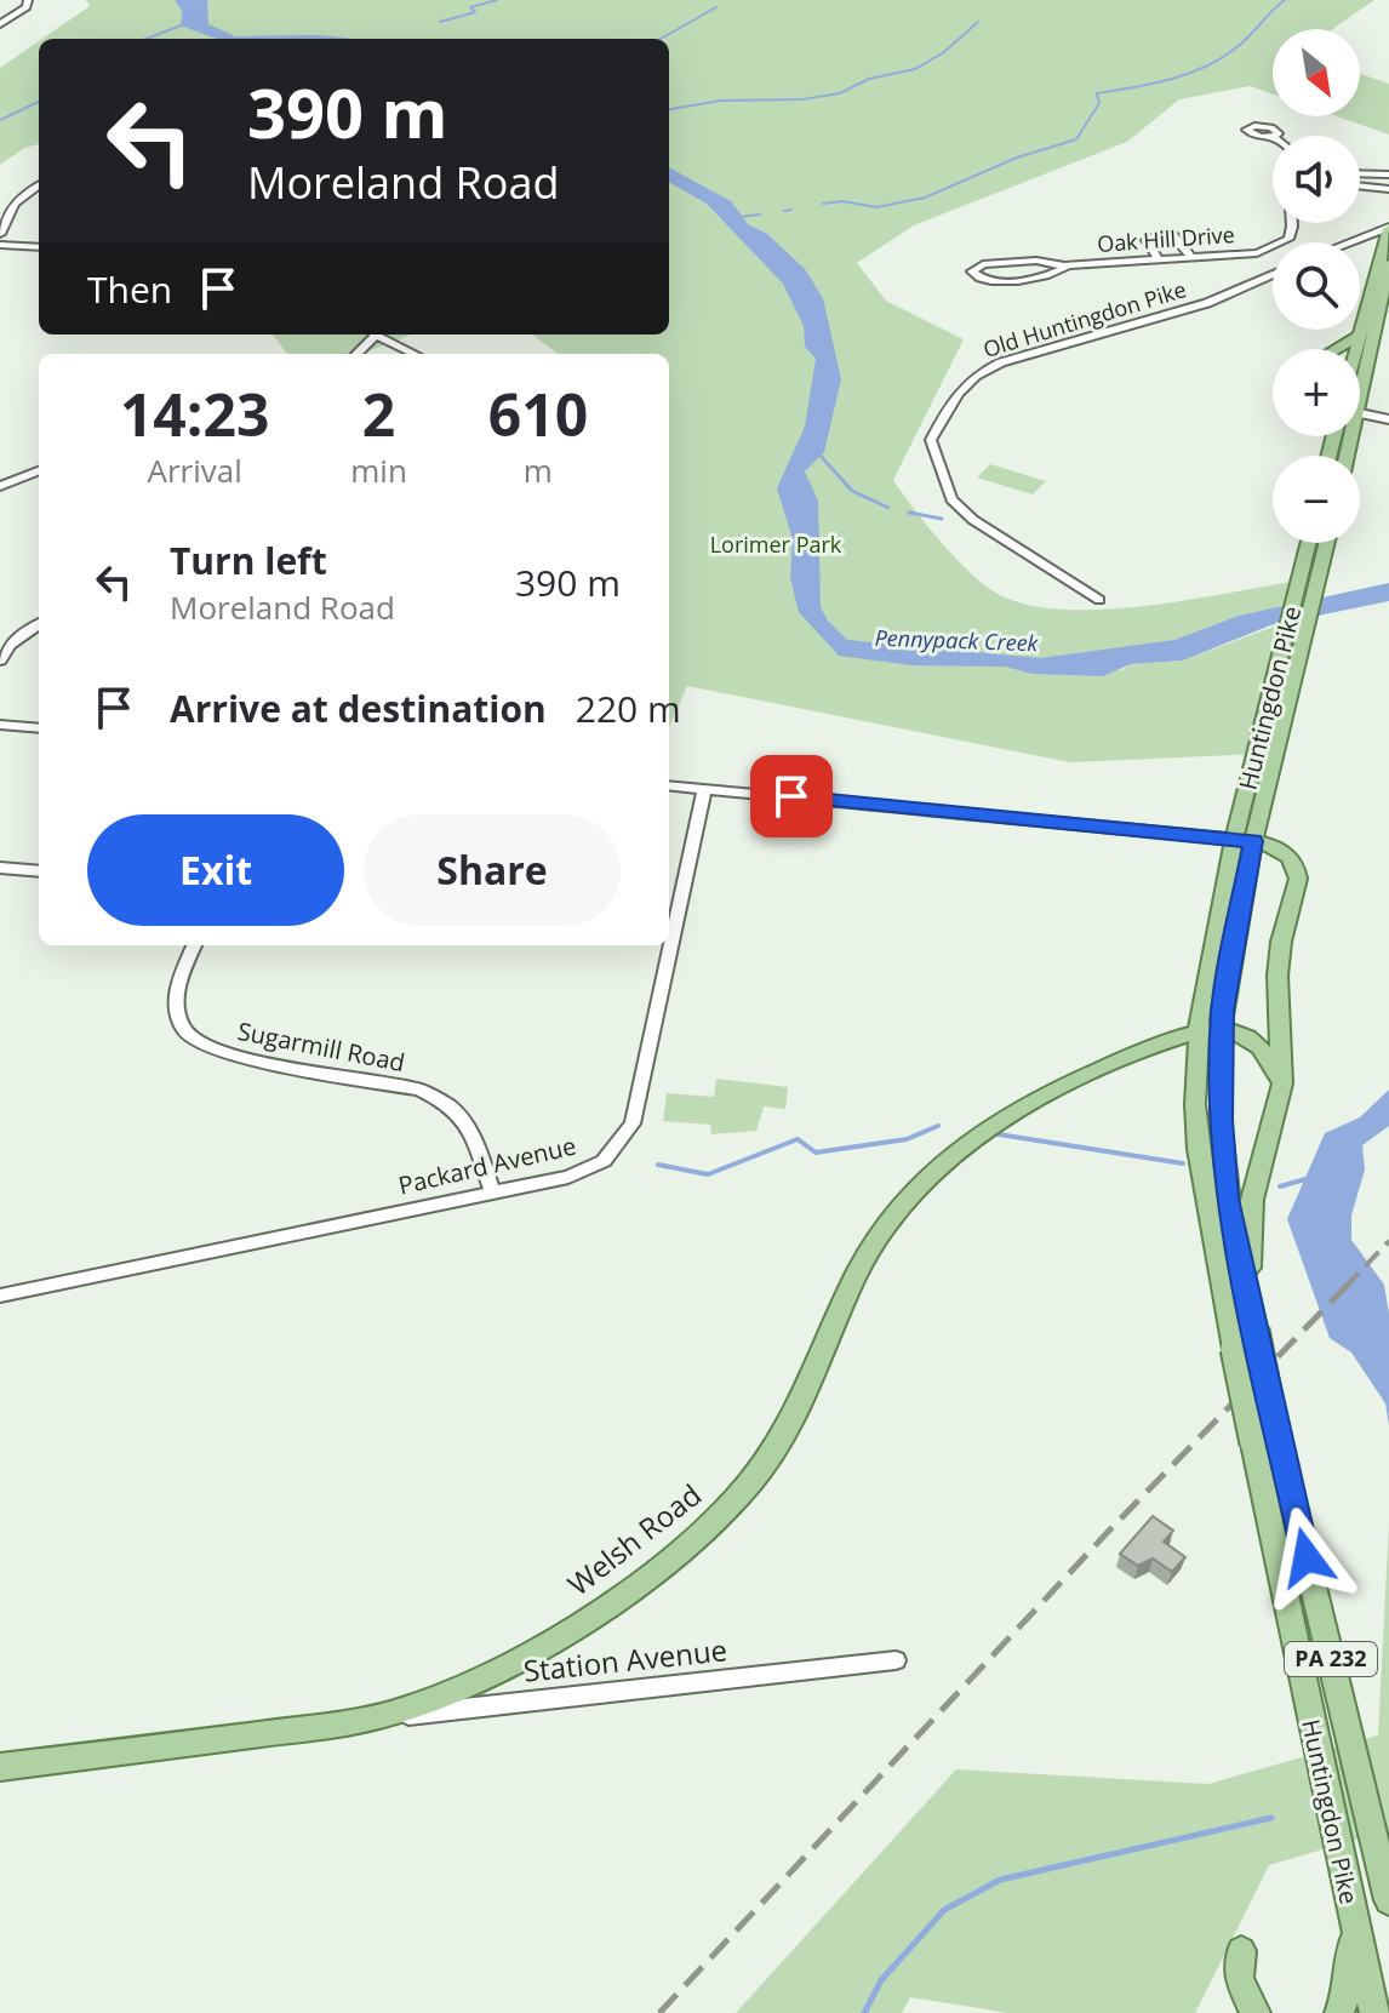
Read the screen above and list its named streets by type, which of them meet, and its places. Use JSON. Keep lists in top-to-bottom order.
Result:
{
  "streets": {
    "main road": ["Huntingdon Pike", "Welsh Road", "PA 232"],
    "street": [
      "Oak Hill Drive",
      "Old Huntingdon Pike",
      "Sugarmill Road",
      "Packard Avenue",
      "Station Avenue"
    ]
  },
  "crossings": [
    ["Huntingdon Pike", "Welsh Road"],
    ["Sugarmill Road", "Packard Avenue"],
    ["Welsh Road", "Station Avenue"]
  ],
  "water": ["Pennypack Creek"],
  "parks": ["Lorimer Park"],
  "north": "bottom right",
  "page": {
    "map_buttons": ["+", "−"],
    "turn": ["390 m", "Moreland Road"],
    "then": "Then",
    "eta": [
      "14:23",
      "Arrival",
      "2",
      "min",
      "610",
      "m"
    ],
    "list": [
      {
        "name": "Turn left",
        "note": "Moreland Road",
        "value": "390 m"
      },
      {
        "name": "Arrive at destination",
        "value": "220 m"
      }
    ],
    "buttons": ["Exit", "Share"]
  }
}
